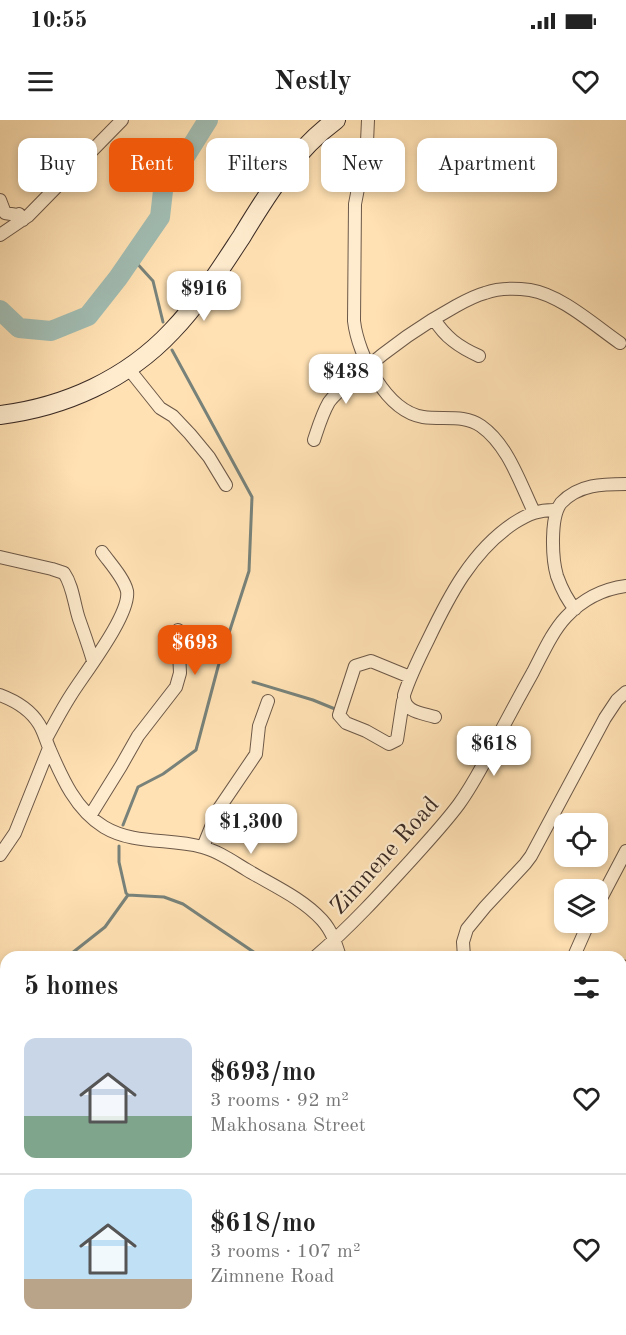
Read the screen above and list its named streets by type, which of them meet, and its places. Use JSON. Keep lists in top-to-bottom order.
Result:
{
  "streets": {
    "street": ["Zimnene Road"]
  },
  "page": {
    "status": "10:55",
    "header": "Nestly",
    "chip": [
      "Buy",
      "Rent",
      "Filters",
      "New",
      "Apartment"
    ],
    "price": [
      "$916",
      "$438",
      "$693",
      "$618",
      "$1,300"
    ],
    "heading": "5 homes",
    "list": [
      {
        "name": "$693/mo",
        "note": "3 rooms · 92 m² · Makhosana Street"
      },
      {
        "name": "$618/mo",
        "note": "3 rooms · 107 m² · Zimnene Road"
      }
    ]
  }
}
